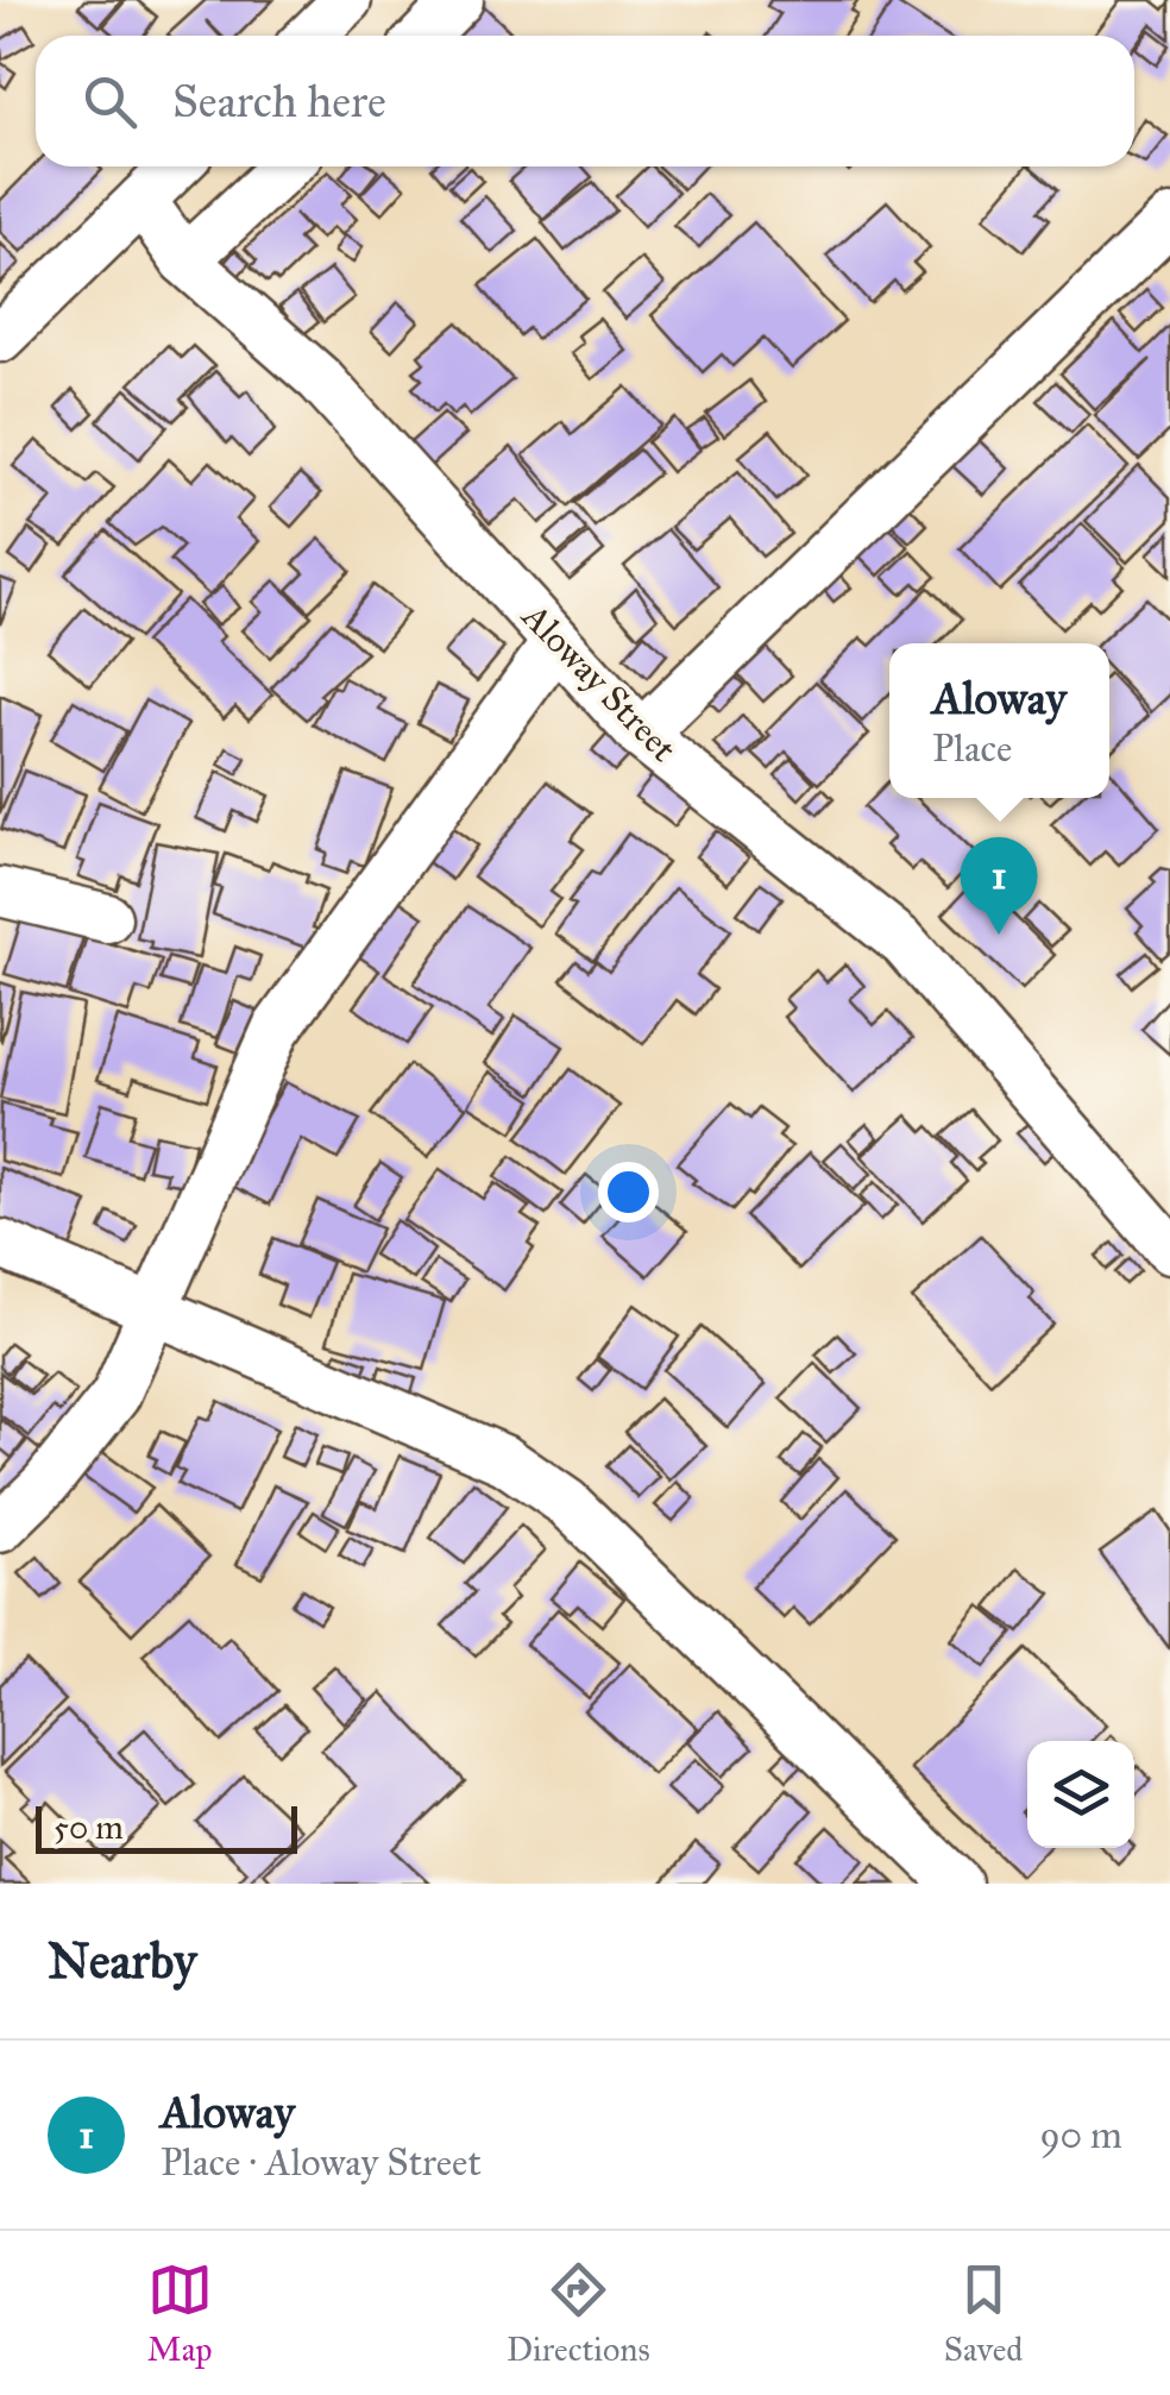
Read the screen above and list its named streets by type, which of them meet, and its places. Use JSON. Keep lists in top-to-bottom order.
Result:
{
  "streets": {
    "street": ["Aloway Street"]
  },
  "scale_bar": "50 m",
  "page": {
    "search": "Search here",
    "popup": ["Aloway", "Place"],
    "pins": "1",
    "scale": "50 m",
    "heading": "Nearby",
    "list": [
      {
        "mark": "1",
        "name": "Aloway",
        "note": "Place · Aloway Street",
        "value": "90 m"
      }
    ],
    "nav": ["Map", "Directions", "Saved"]
  }
}
